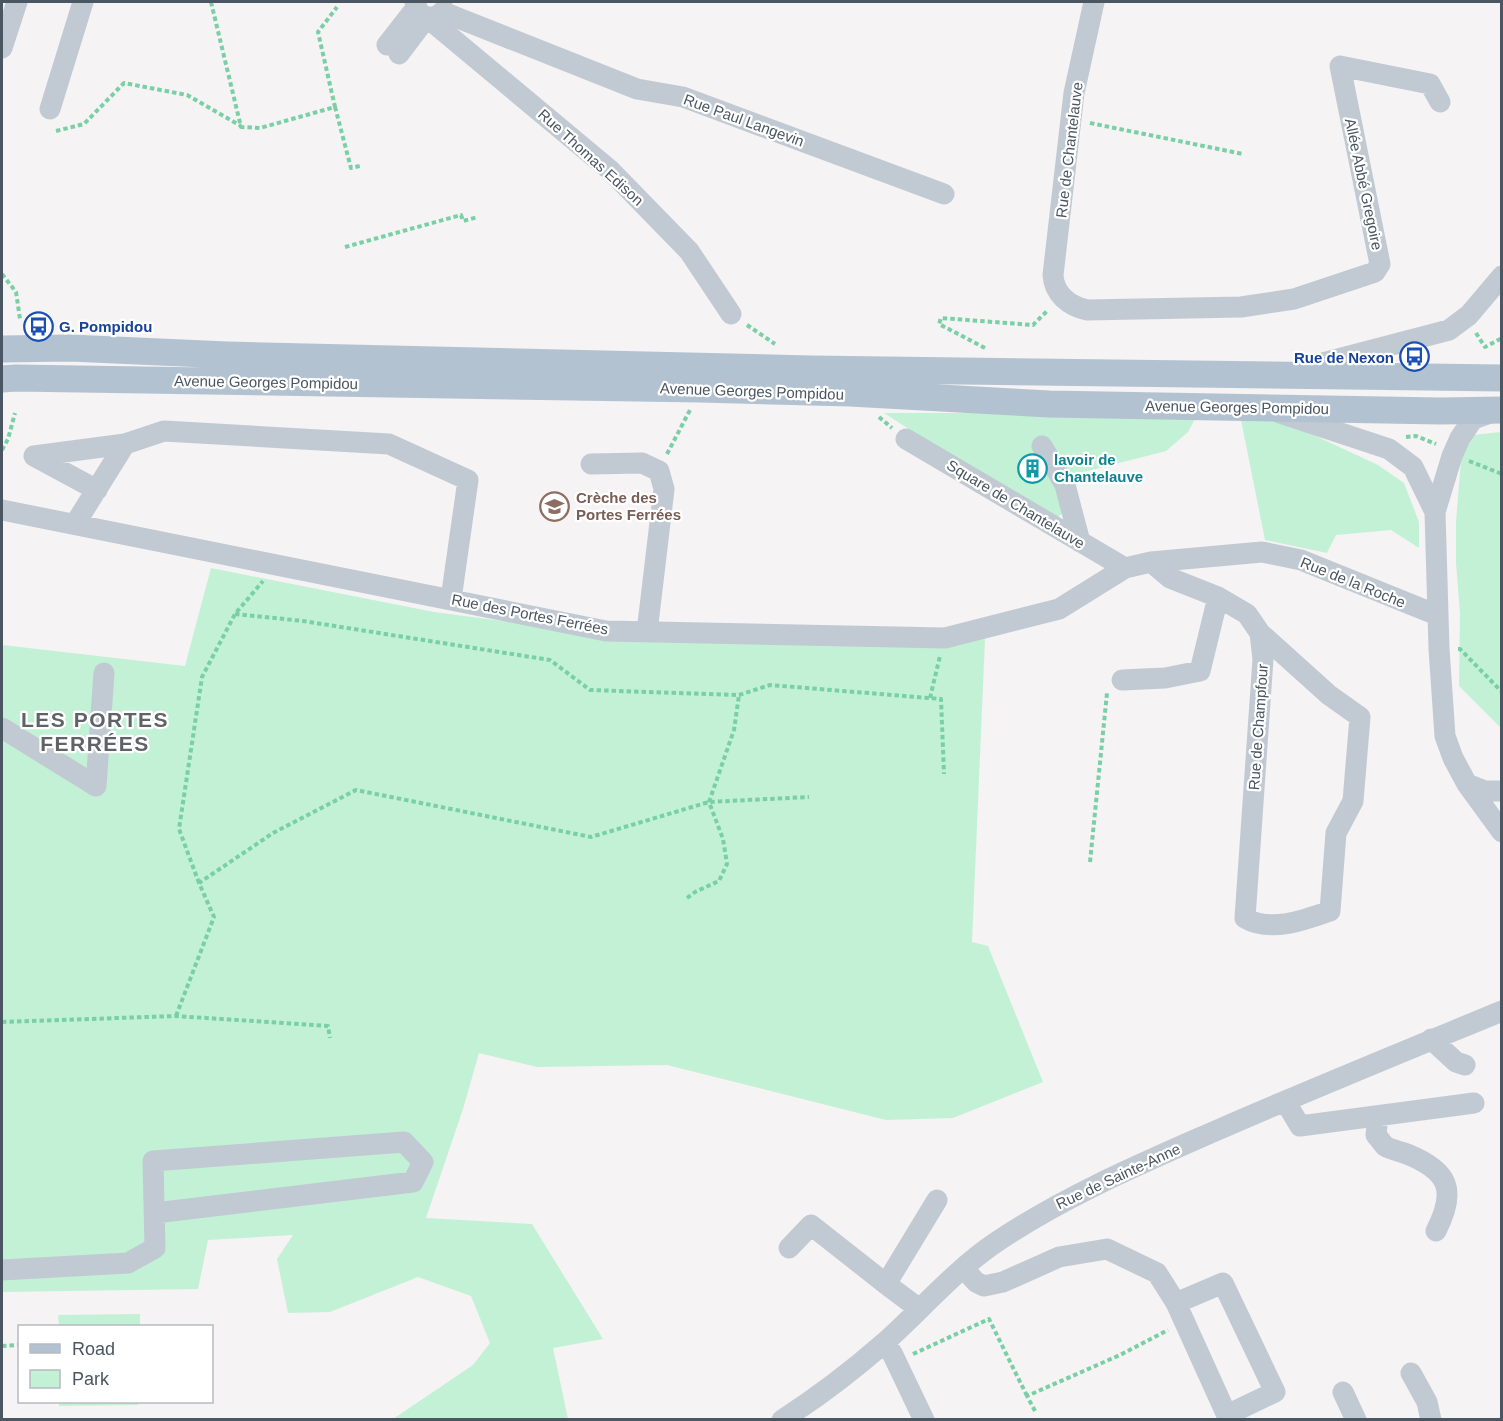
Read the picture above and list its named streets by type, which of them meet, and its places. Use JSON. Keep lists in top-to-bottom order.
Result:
{
  "streets": {
    "main road": ["Avenue Georges Pompidou"],
    "street": [
      "Rue Paul Langevin",
      "Rue de Chantelauve",
      "Rue Thomas Edison",
      "Allée Abbé Gregoire",
      "Square de Chantelauve",
      "Rue de la Roche",
      "Rue des Portes Ferrées",
      "Rue de Champfour",
      "Rue de Sainte-Anne"
    ]
  },
  "crossings": [
    ["Rue Paul Langevin", "Rue Thomas Edison"],
    ["Rue de Chantelauve", "Allée Abbé Gregoire"],
    ["Square de Chantelauve", "Rue de la Roche"],
    ["Square de Chantelauve", "Rue des Portes Ferrées"],
    ["Rue de la Roche", "Rue des Portes Ferrées"]
  ],
  "districts": ["LES PORTES FERRÉES"],
  "places": {
    "bus stop": ["G. Pompidou", "Rue de Nexon"],
    "building": ["lavoir de Chantelauve"],
    "school or university": ["Crèche des Portes Ferrées"]
  },
  "legend": ["Road", "Park"]
}
